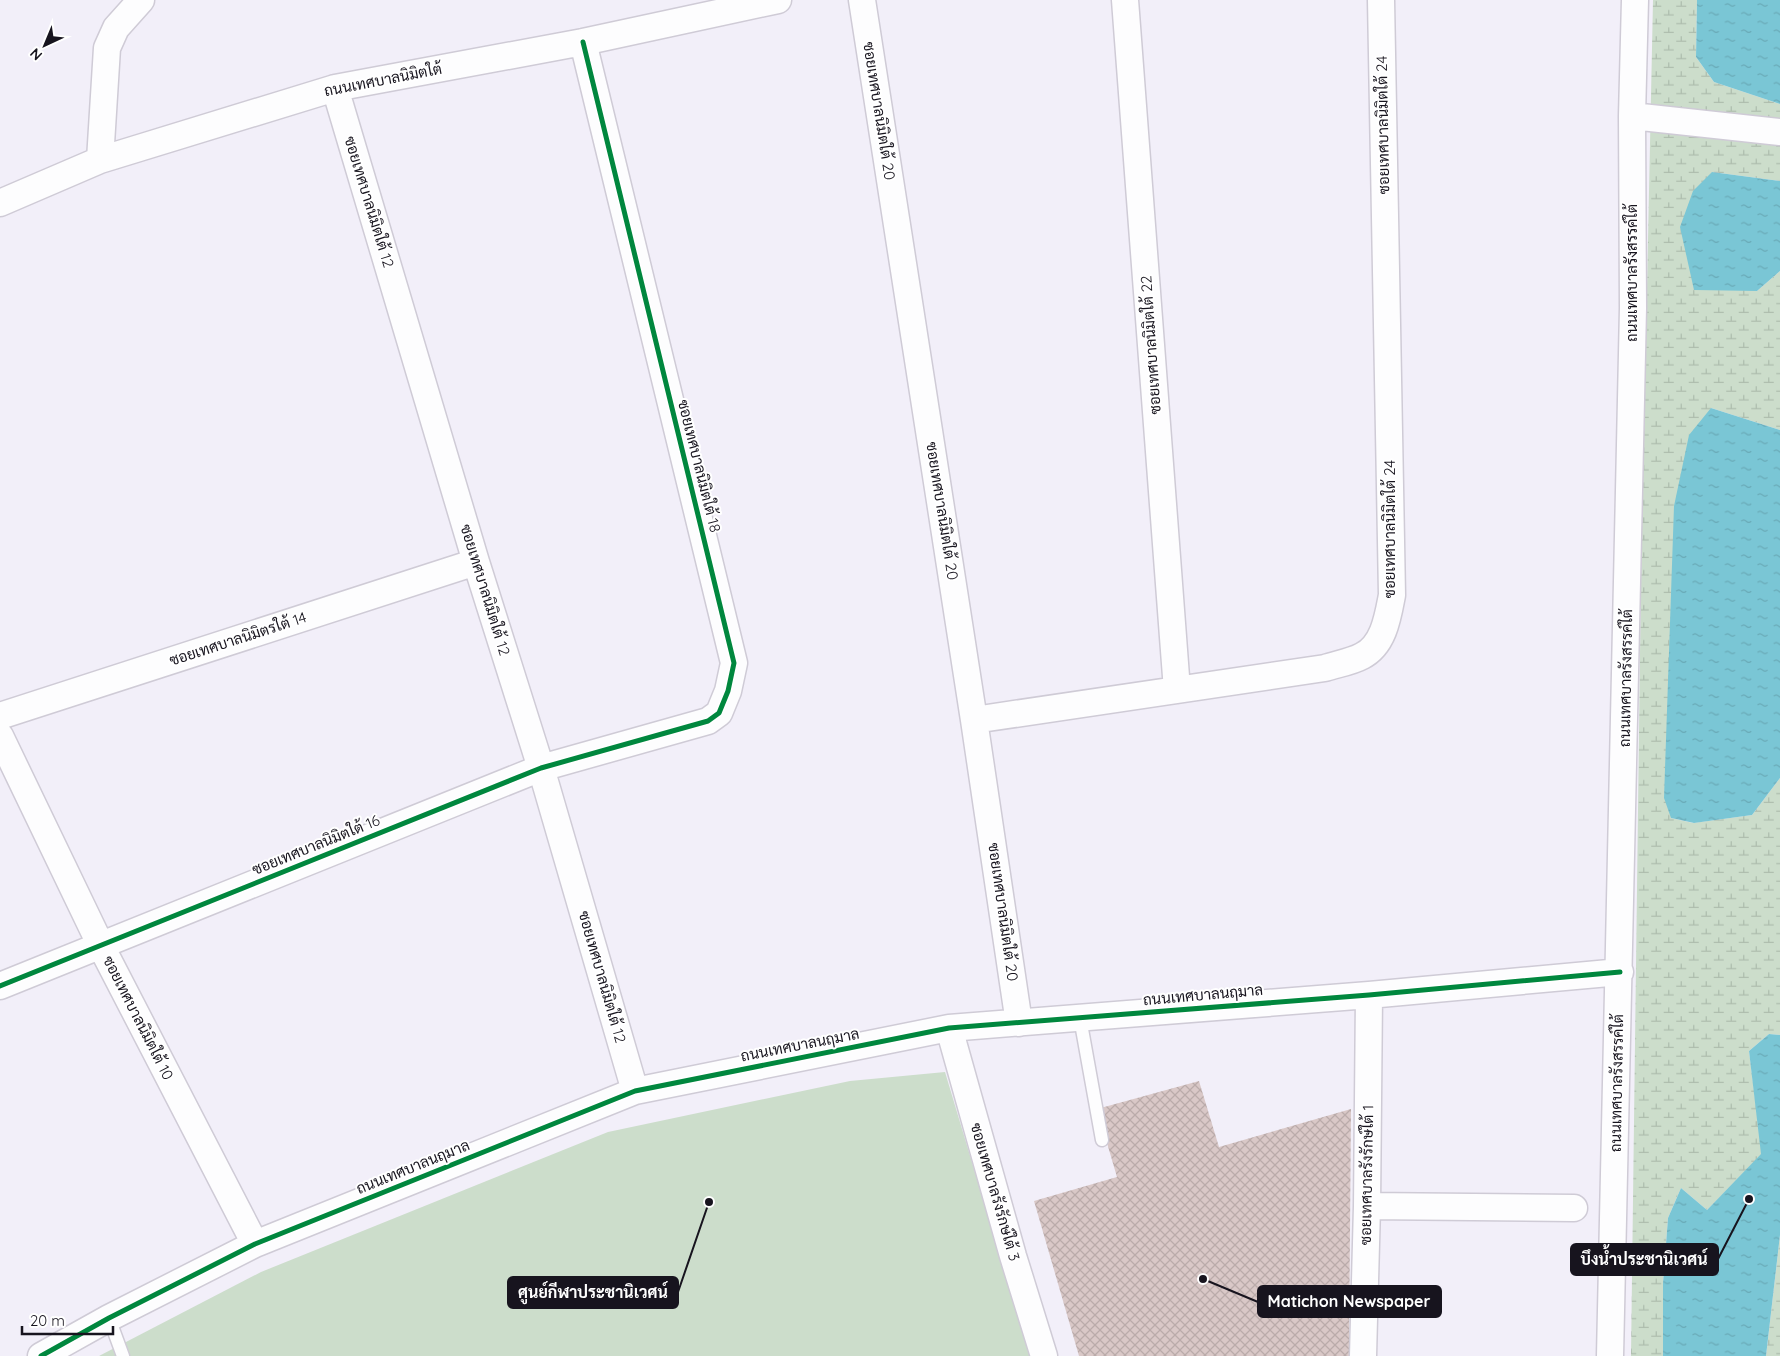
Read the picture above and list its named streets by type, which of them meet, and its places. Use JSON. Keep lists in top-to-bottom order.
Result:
{
  "streets": {
    "street": [
      "ถนนเทศบาลนิมิตใต้",
      "ซอยเทศบาลนิมิตใต้ 20",
      "ซอยเทศบาลนิมิตใต้ 24",
      "ซอยเทศบาลนิมิตใต้ 12",
      "ถนนเทศบาลรังสรรค์ใต้",
      "ซอยเทศบาลนิมิตใต้ 22",
      "ซอยเทศบาลนิมิตใต้ 18",
      "ซอยเทศบาลนิมิตรใต้ 14",
      "ซอยเทศบาลนิมิตใต้ 16",
      "ถนนเทศบาลนฤมาล",
      "ซอยเทศบาลนิมิตใต้ 10",
      "ซอยเทศบาลรังรักษ์ใต้ 1",
      "ซอยเทศบาลรังรักษ์ใต้ 3"
    ]
  },
  "crossings": [
    ["ถนนเทศบาลนิมิตใต้", "ซอยเทศบาลนิมิตใต้ 12"],
    ["ถนนเทศบาลนิมิตใต้", "ซอยเทศบาลนิมิตใต้ 18"],
    ["ซอยเทศบาลนิมิตใต้ 20", "ซอยเทศบาลนิมิตใต้ 24"],
    ["ซอยเทศบาลนิมิตใต้ 20", "ถนนเทศบาลนฤมาล"],
    ["ซอยเทศบาลนิมิตใต้ 24", "ซอยเทศบาลนิมิตใต้ 22"],
    ["ซอยเทศบาลนิมิตใต้ 12", "ซอยเทศบาลนิมิตใต้ 18"],
    ["ซอยเทศบาลนิมิตใต้ 12", "ซอยเทศบาลนิมิตรใต้ 14"],
    ["ซอยเทศบาลนิมิตใต้ 12", "ซอยเทศบาลนิมิตใต้ 16"],
    ["ซอยเทศบาลนิมิตใต้ 12", "ถนนเทศบาลนฤมาล"],
    ["ถนนเทศบาลรังสรรค์ใต้", "ถนนเทศบาลนฤมาล"],
    ["ซอยเทศบาลนิมิตใต้ 18", "ซอยเทศบาลนิมิตใต้ 16"],
    ["ซอยเทศบาลนิมิตใต้ 16", "ซอยเทศบาลนิมิตใต้ 10"],
    ["ถนนเทศบาลนฤมาล", "ซอยเทศบาลนิมิตใต้ 10"],
    ["ถนนเทศบาลนฤมาล", "ซอยเทศบาลรังรักษ์ใต้ 1"],
    ["ถนนเทศบาลนฤมาล", "ซอยเทศบาลรังรักษ์ใต้ 3"]
  ],
  "places": ["บึงน้ำประชานิเวศน์", "ศูนย์กีฬาประชานิเวศน์", "Matichon Newspaper"],
  "scale_bar": "20 m",
  "north": "bottom left"
}
